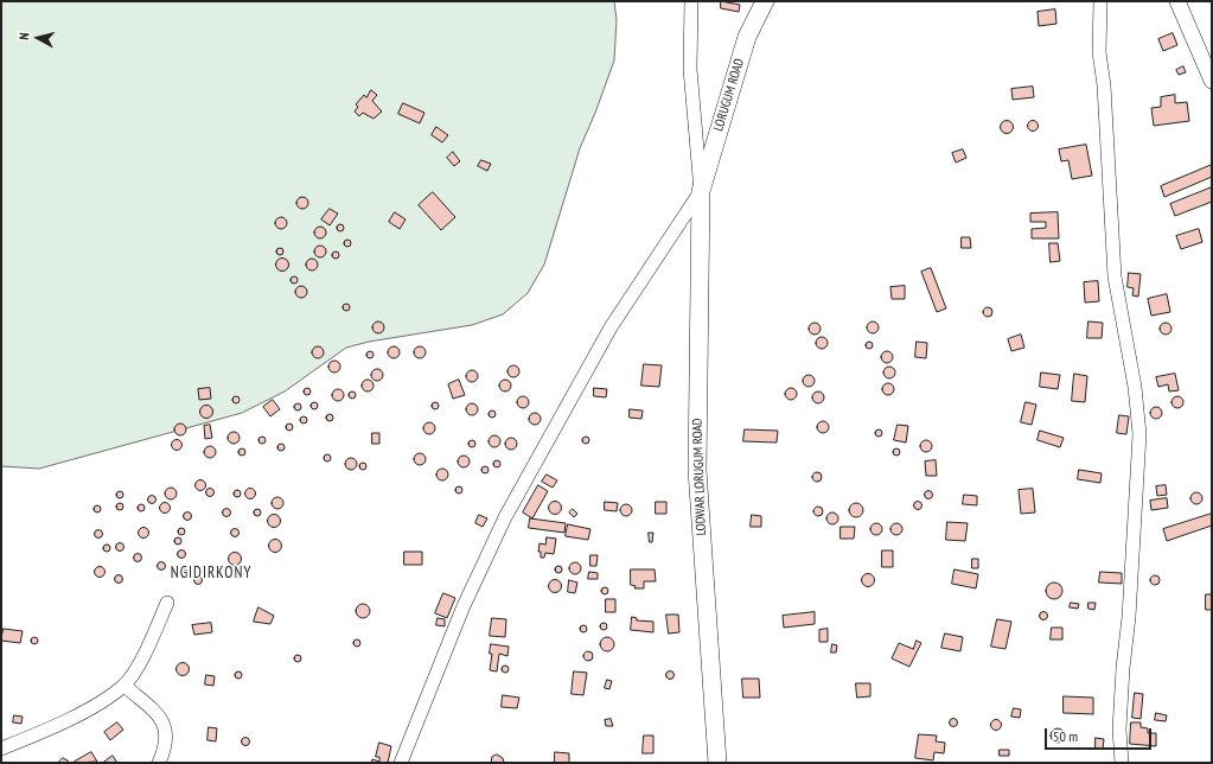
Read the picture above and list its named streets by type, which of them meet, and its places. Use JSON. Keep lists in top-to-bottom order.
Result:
{
  "streets": {
    "main road": ["LORUGUM ROAD", "LODWAR LORUGUM ROAD"]
  },
  "crossings": [
    ["LORUGUM ROAD", "LODWAR LORUGUM ROAD"]
  ],
  "districts": ["NGIDIRKONY"],
  "scale_bar": "50 m",
  "north": "left"
}
